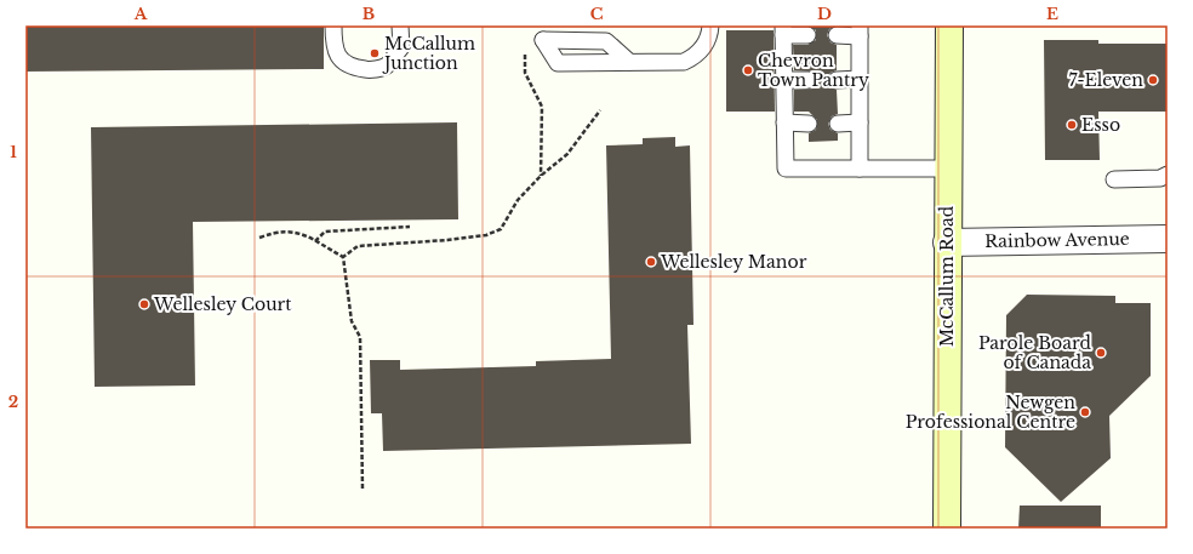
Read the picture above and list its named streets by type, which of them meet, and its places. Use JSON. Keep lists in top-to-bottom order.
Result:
{
  "streets": {
    "main road": ["McCallum Road"],
    "street": ["Rainbow Avenue"]
  },
  "crossings": [
    ["Rainbow Avenue", "McCallum Road"]
  ],
  "places": [
    "McCallum Junction",
    "Chevron Town Pantry",
    "7-Eleven",
    "Esso",
    "Wellesley Manor",
    "Wellesley Court",
    "Parole Board of Canada",
    "Newgen Professional Centre"
  ],
  "grid": {
    "columns": [
      "A",
      "B",
      "C",
      "D",
      "E"
    ],
    "rows": ["1", "2"]
  }
}
